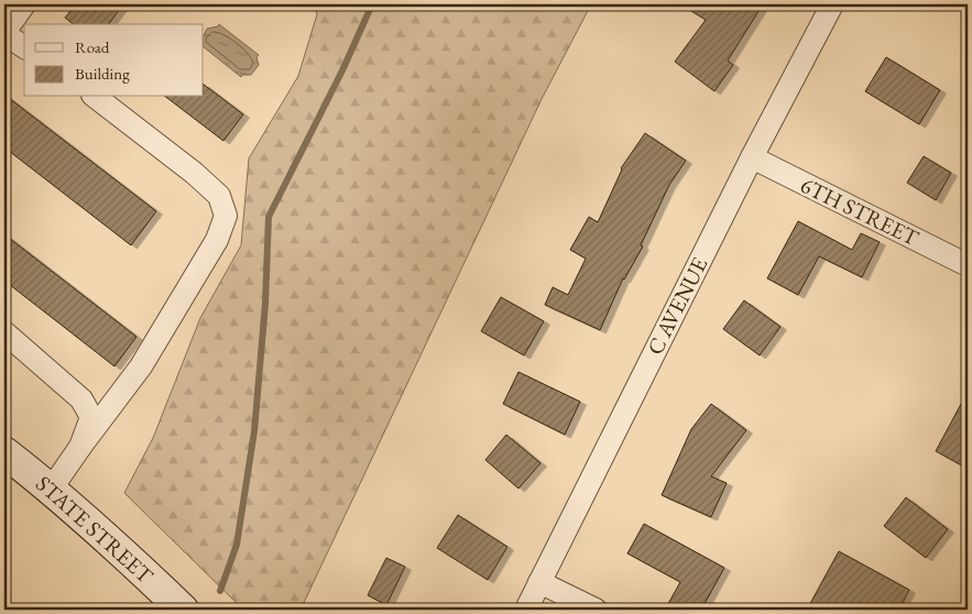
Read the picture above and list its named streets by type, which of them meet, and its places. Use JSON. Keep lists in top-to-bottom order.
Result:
{
  "streets": {
    "main road": ["STATE STREET"],
    "street": ["6TH STREET", "C AVENUE"]
  },
  "crossings": [
    ["6TH STREET", "C AVENUE"]
  ],
  "legend": ["Road", "Building"]
}
